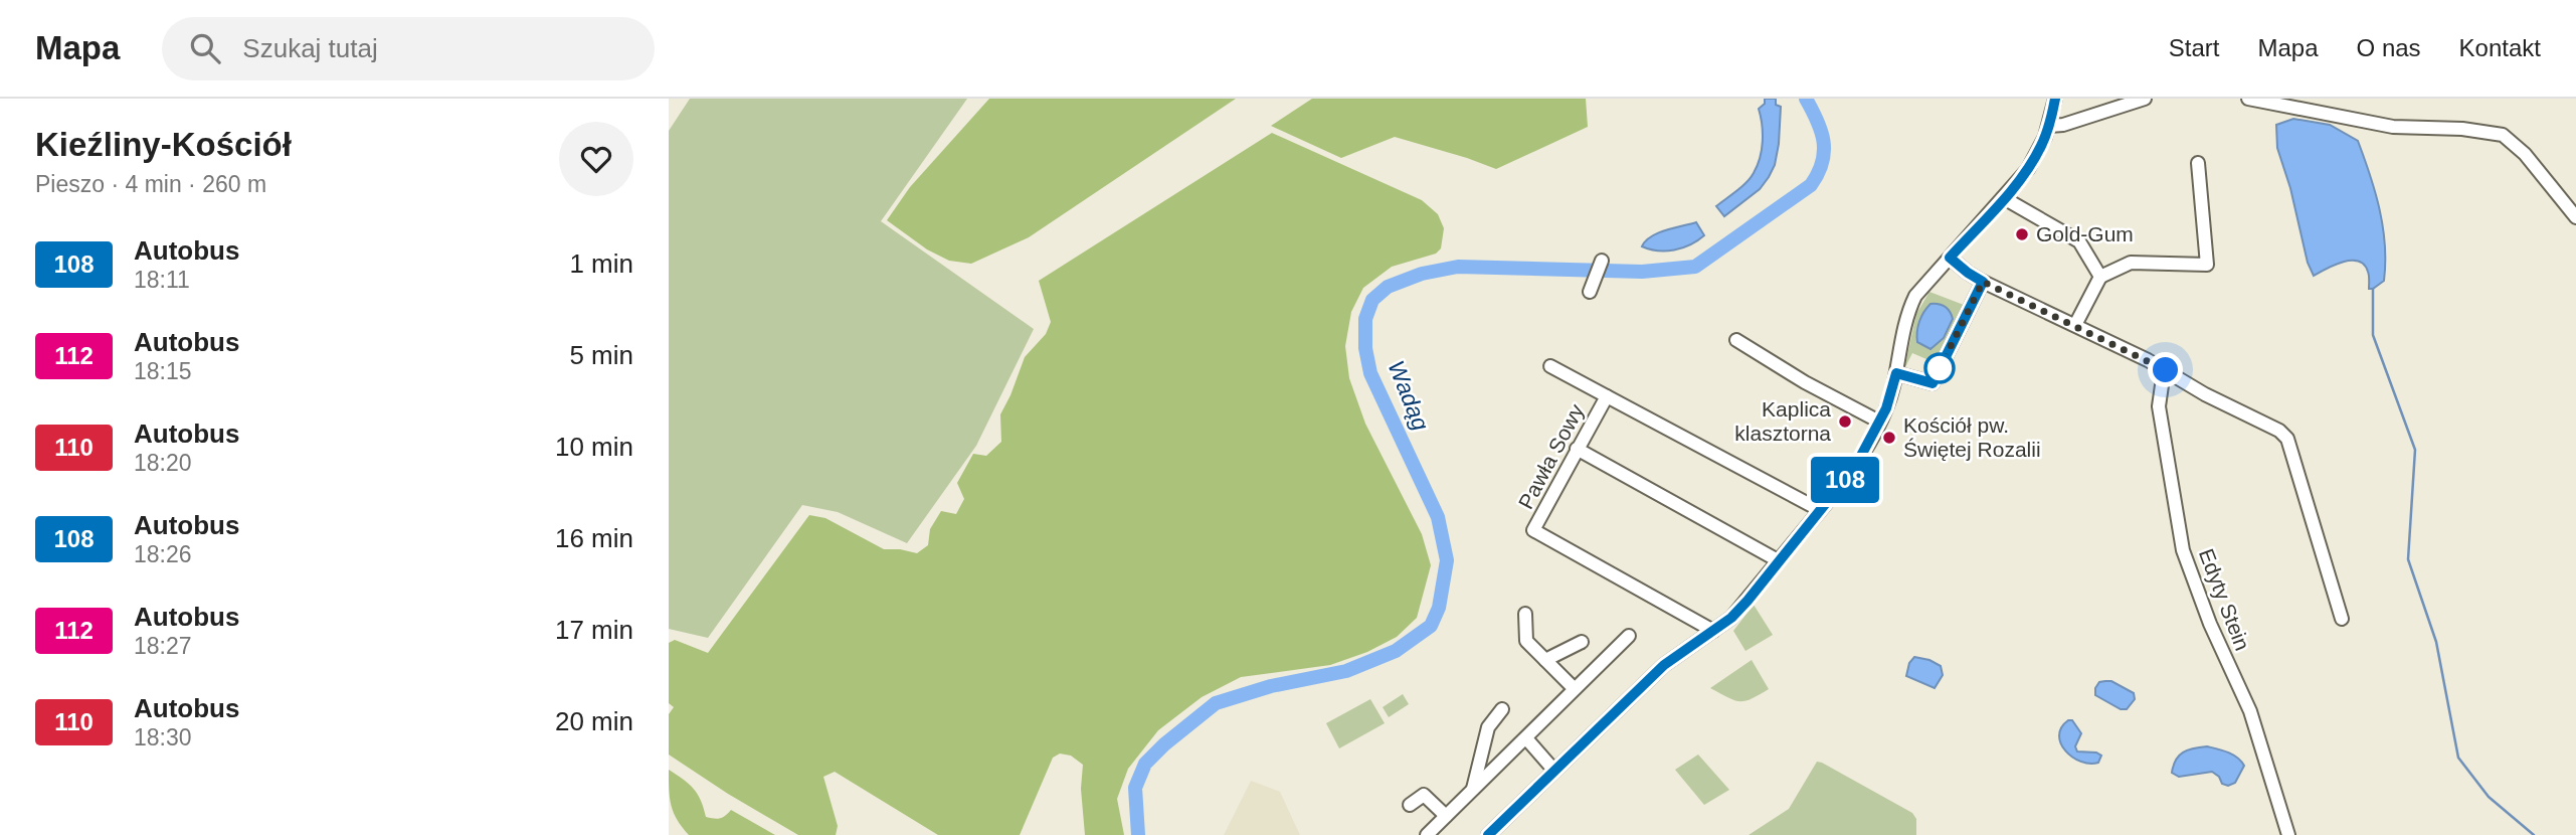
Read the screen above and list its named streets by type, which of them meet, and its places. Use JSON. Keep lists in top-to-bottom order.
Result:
{
  "streets": {
    "street": ["Pawła Sowy", "Edyty Stein"]
  },
  "water": ["Wadąg"],
  "places": ["Gold-Gum", "Kaplica klasztorna", "Kościół pw. Świętej Rozalii"],
  "lines": ["bus line 108"],
  "page": {
    "header": "Mapa",
    "search": "Szukaj tutaj",
    "nav": [
      "Start",
      "Mapa",
      "O nas",
      "Kontakt"
    ],
    "heading": ["Kieźliny-Kościół", "Pieszo · 4 min · 260 m"],
    "on_map": "108",
    "list": [
      {
        "mark": "108",
        "name": "Autobus",
        "note": "18:11",
        "value": "1 min"
      },
      {
        "mark": "112",
        "name": "Autobus",
        "note": "18:15",
        "value": "5 min"
      },
      {
        "mark": "110",
        "name": "Autobus",
        "note": "18:20",
        "value": "10 min"
      },
      {
        "mark": "108",
        "name": "Autobus",
        "note": "18:26",
        "value": "16 min"
      },
      {
        "mark": "112",
        "name": "Autobus",
        "note": "18:27",
        "value": "17 min"
      },
      {
        "mark": "110",
        "name": "Autobus",
        "note": "18:30",
        "value": "20 min"
      }
    ]
  }
}
